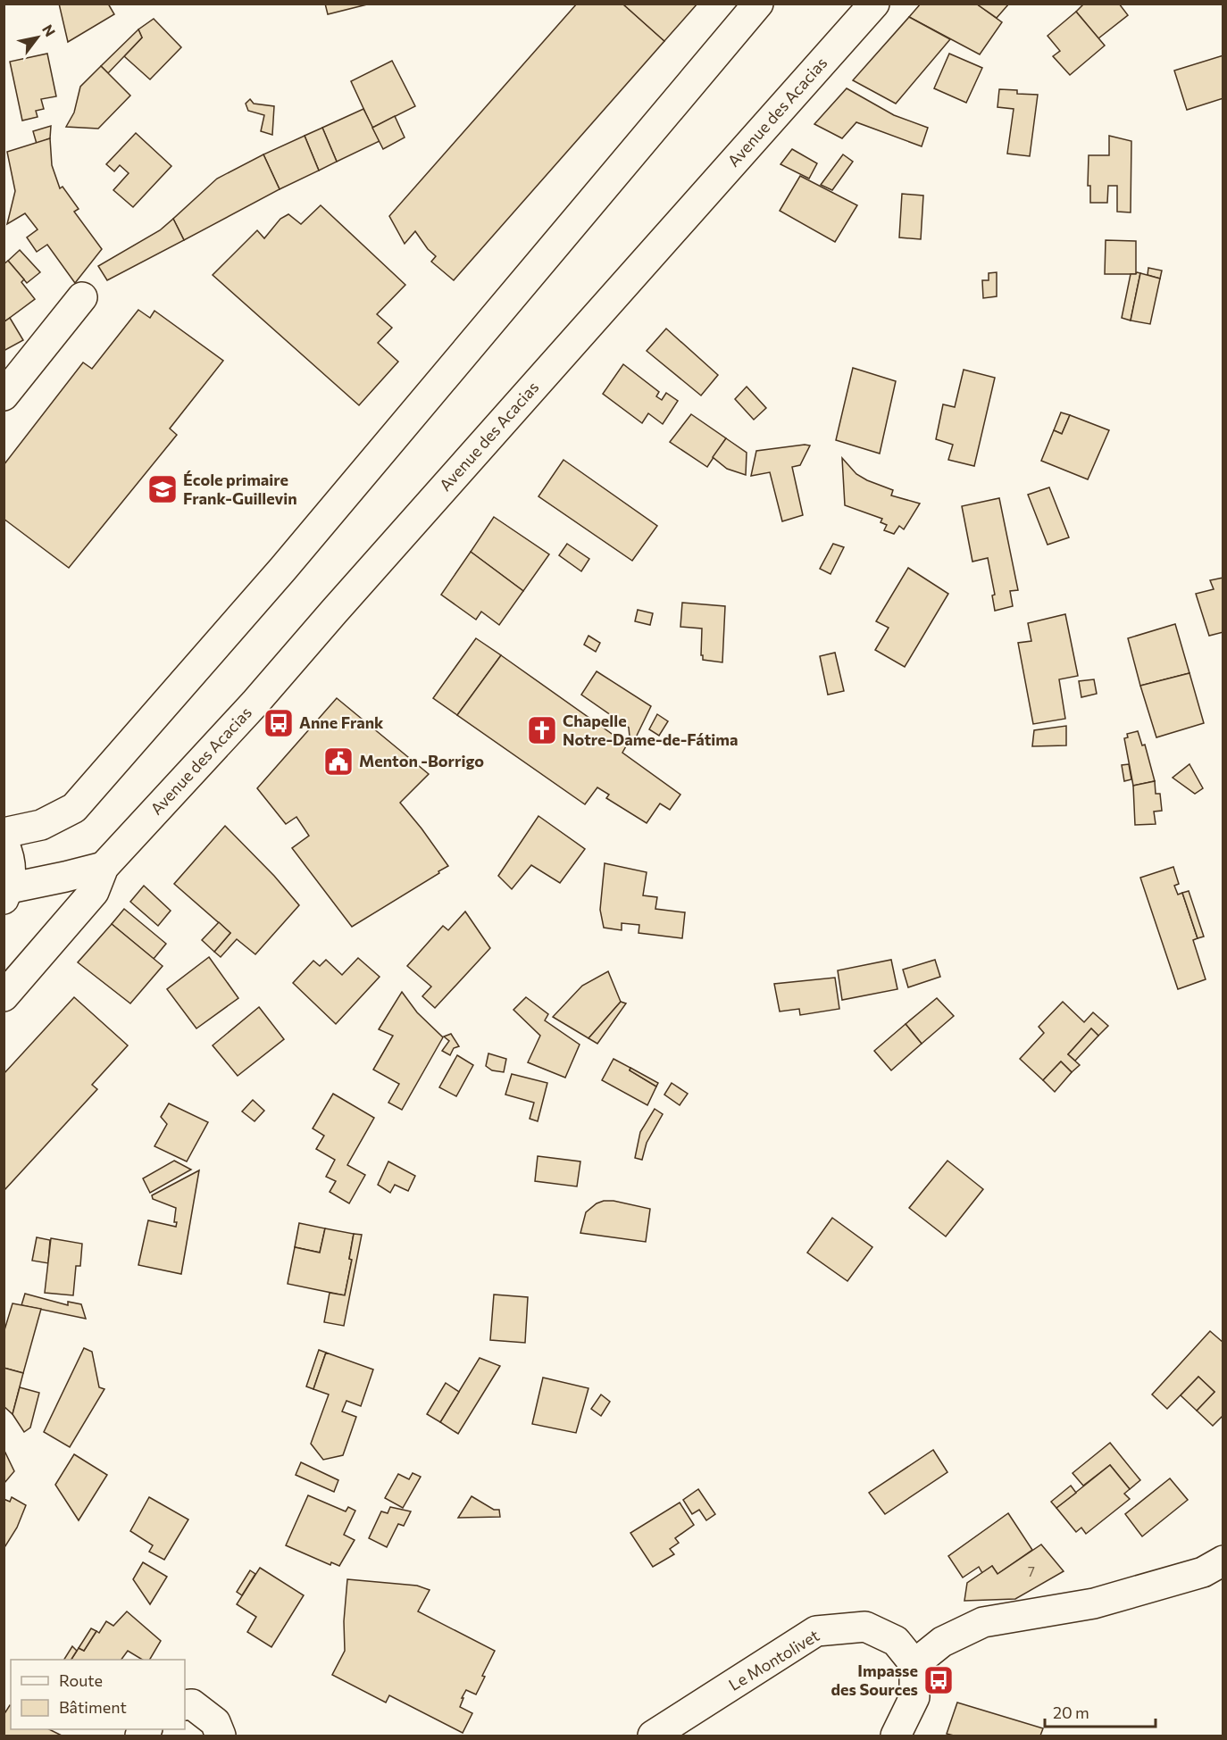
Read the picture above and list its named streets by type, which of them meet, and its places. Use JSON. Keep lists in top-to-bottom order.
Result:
{
  "streets": {
    "street": ["Avenue des Acacias", "Le Montolivet"]
  },
  "places": {
    "school or university": ["École primaire Frank-Guillevin"],
    "bus stop": ["Anne Frank", "Impasse des Sources"],
    "church": ["Chapelle Notre-Dame-de-Fátima"],
    "public building": ["Menton -Borrigo"]
  },
  "house_numbers": ["7"],
  "legend": ["Route", "Bâtiment"],
  "scale_bar": "20 m",
  "north": "top right"
}
